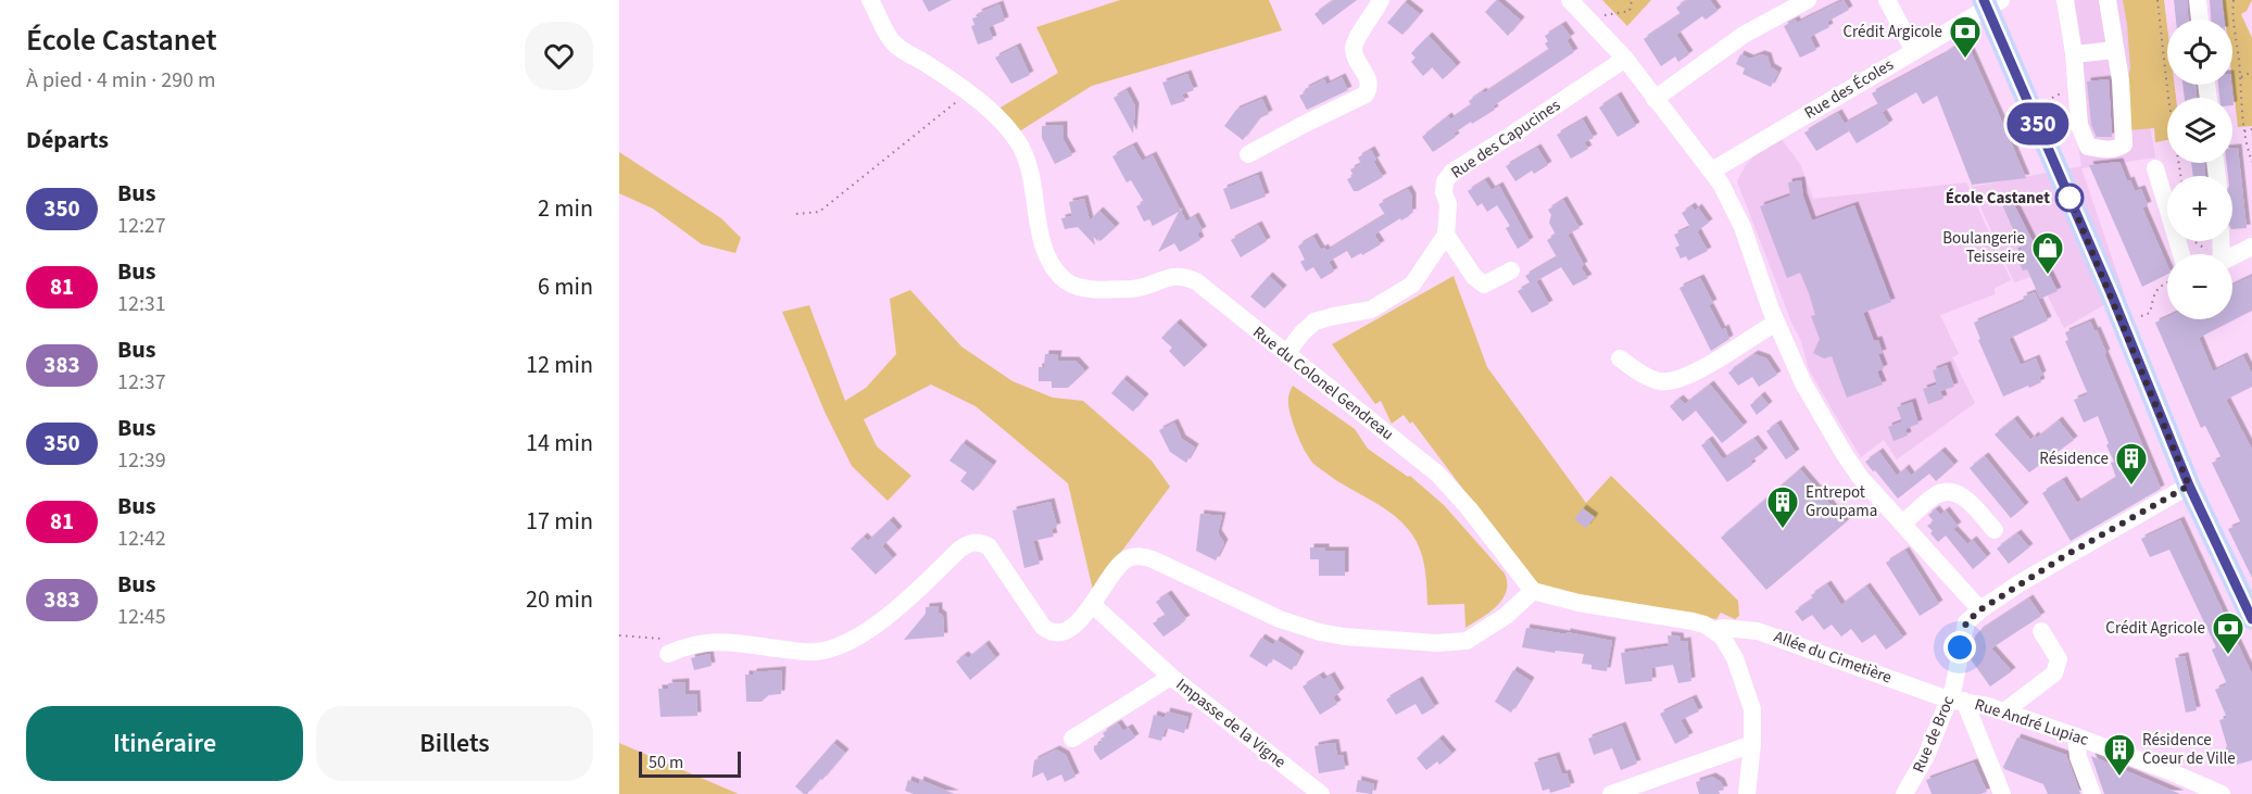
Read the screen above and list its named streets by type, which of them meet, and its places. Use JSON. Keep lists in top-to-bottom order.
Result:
{
  "streets": {
    "street": [
      "Rue des Écoles",
      "Rue des Capucines",
      "Rue du Colonel Gendreau",
      "Allée du Cimetière",
      "Rue André Lupiac",
      "Impasse de la Vigne",
      "Rue de Broc"
    ]
  },
  "crossings": [
    ["Allée du Cimetière", "Rue André Lupiac"],
    ["Allée du Cimetière", "Rue de Broc"],
    ["Rue André Lupiac", "Rue de Broc"]
  ],
  "places": {
    "bank": ["Crédit Argicole", "Crédit Agricole"],
    "other": ["École Castanet"],
    "shop": ["Boulangerie Teisseire"],
    "building": ["Résidence", "Entrepot Groupama", "Résidence Coeur de Ville"]
  },
  "lines": ["bus line 350"],
  "scale_bar": "50 m",
  "page": {
    "heading": [
      ["École Castanet", "À pied · 4 min · 290 m"],
      "Départs"
    ],
    "on_map": "350",
    "map_buttons": ["+", "−"],
    "list": [
      {
        "mark": "350",
        "name": "Bus",
        "note": "12:27",
        "value": "2 min"
      },
      {
        "mark": "81",
        "name": "Bus",
        "note": "12:31",
        "value": "6 min"
      },
      {
        "mark": "383",
        "name": "Bus",
        "note": "12:37",
        "value": "12 min"
      },
      {
        "mark": "350",
        "name": "Bus",
        "note": "12:39",
        "value": "14 min"
      },
      {
        "mark": "81",
        "name": "Bus",
        "note": "12:42",
        "value": "17 min"
      },
      {
        "mark": "383",
        "name": "Bus",
        "note": "12:45",
        "value": "20 min"
      }
    ],
    "buttons": ["Itinéraire", "Billets"],
    "scale": "50 m"
  }
}
